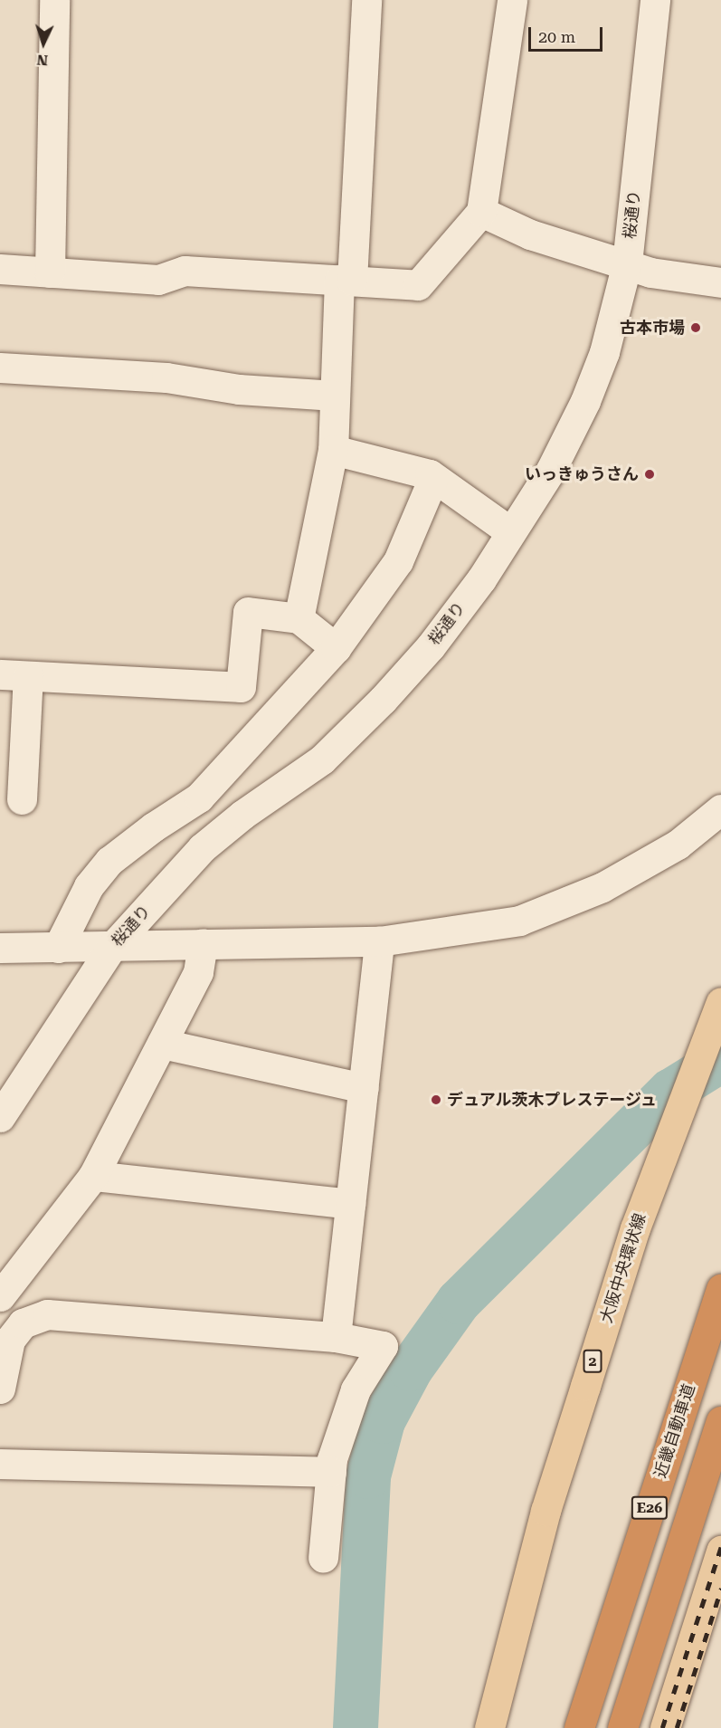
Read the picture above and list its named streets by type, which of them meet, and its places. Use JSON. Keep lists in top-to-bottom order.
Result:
{
  "streets": {
    "highway": ["近畿自動車道", "E26"],
    "main road": ["大阪中央環状線", "2"],
    "street": ["桜通り"]
  },
  "places": ["古本市場", "いっきゅうさん", "デュアル茨木プレステージュ"],
  "scale_bar": "20 m",
  "north": "bottom"
}
